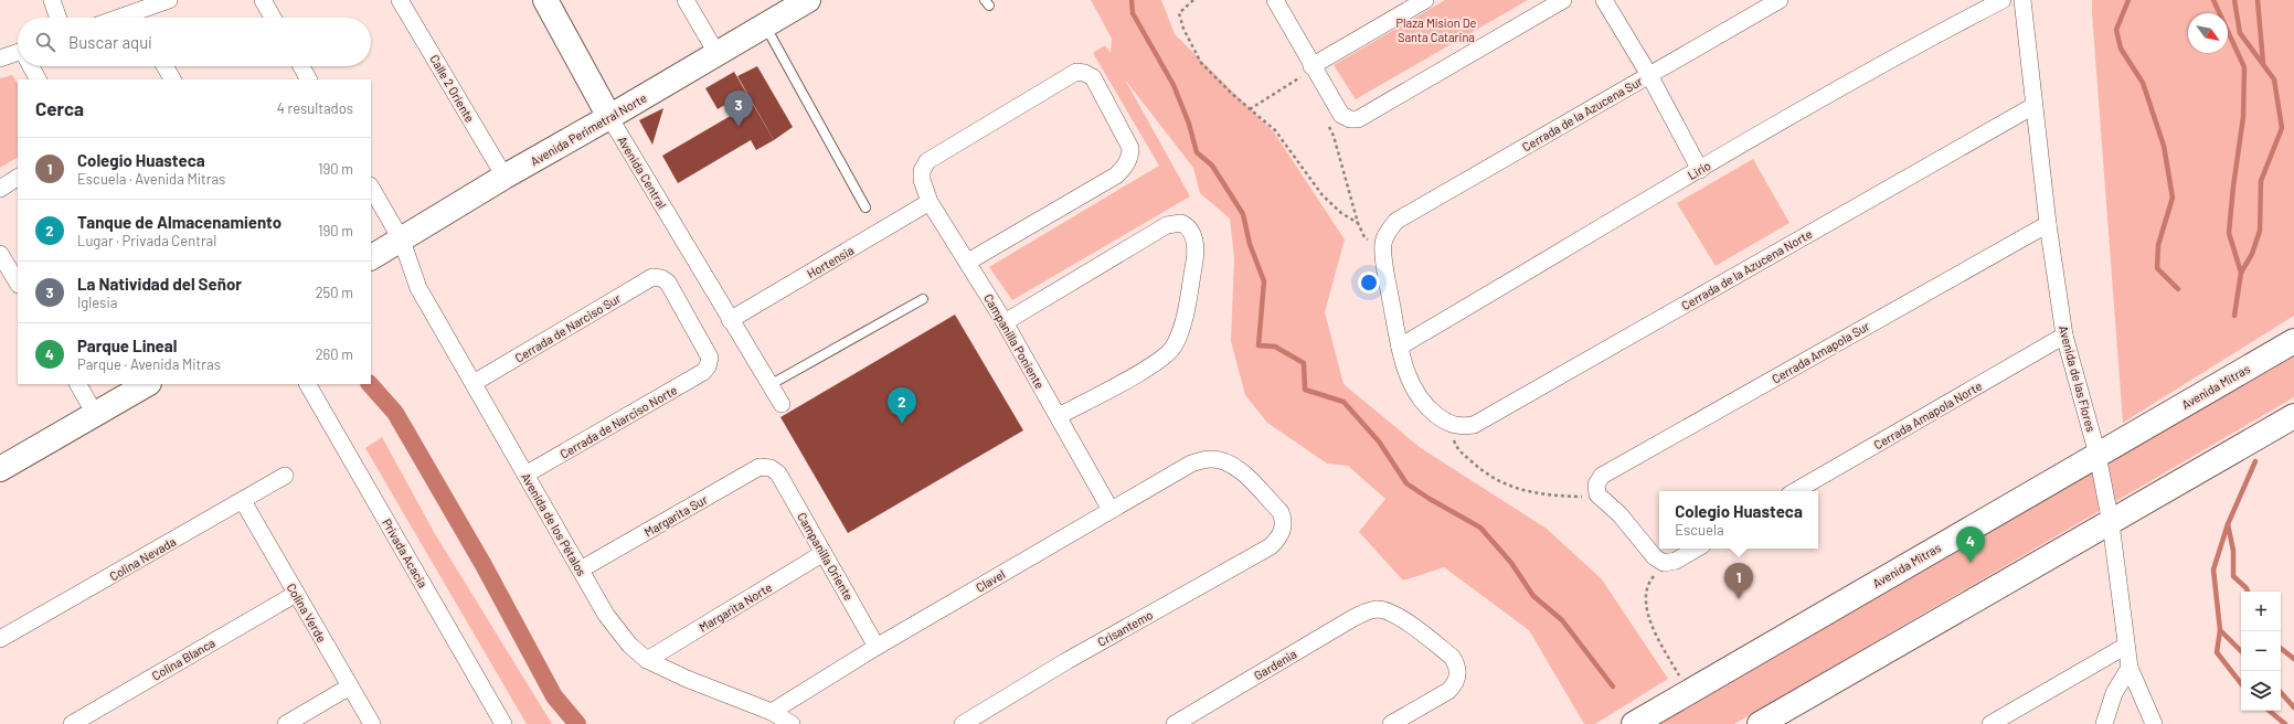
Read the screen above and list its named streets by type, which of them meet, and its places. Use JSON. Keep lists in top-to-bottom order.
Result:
{
  "streets": {
    "street": [
      "Calle 2 Oriente",
      "Cerrada de la Azucena Sur",
      "Avenida Perimetral Norte",
      "Lirio",
      "Avenida Central",
      "Hortensia",
      "Cerrada de la Azucena Norte",
      "Cerrada de Narciso Sur",
      "Campanilla Poniente",
      "Cerrada Amapola Sur",
      "Avenida de las Flores",
      "Avenida Mitras",
      "Cerrada Amapola Norte",
      "Cerrada de Narciso Norte",
      "Margarita Sur",
      "Avenida de los Pétalos",
      "Privada Acacia",
      "Campanilla Oriente",
      "Colina Nevada",
      "Clavel",
      "Margarita Norte",
      "Colina Verde",
      "Crisantemo",
      "Colina Blanca",
      "Gardenia"
    ]
  },
  "crossings": [
    ["Calle 2 Oriente", "Avenida Perimetral Norte"],
    ["Avenida Perimetral Norte", "Avenida Central"],
    ["Avenida Perimetral Norte", "Avenida de los Pétalos"],
    ["Avenida Central", "Hortensia"],
    ["Hortensia", "Campanilla Poniente"],
    ["Cerrada de la Azucena Norte", "Avenida de las Flores"],
    ["Cerrada de Narciso Sur", "Cerrada de Narciso Norte"],
    ["Cerrada de Narciso Sur", "Avenida de los Pétalos"],
    ["Campanilla Poniente", "Clavel"],
    ["Cerrada Amapola Sur", "Avenida de las Flores"],
    ["Avenida de las Flores", "Avenida Mitras"],
    ["Avenida de las Flores", "Cerrada Amapola Norte"],
    ["Cerrada de Narciso Norte", "Avenida de los Pétalos"],
    ["Margarita Sur", "Avenida de los Pétalos"],
    ["Margarita Sur", "Campanilla Oriente"],
    ["Avenida de los Pétalos", "Clavel"],
    ["Avenida de los Pétalos", "Margarita Norte"],
    ["Campanilla Oriente", "Clavel"],
    ["Campanilla Oriente", "Margarita Norte"],
    ["Colina Nevada", "Colina Verde"],
    ["Clavel", "Crisantemo"],
    ["Colina Verde", "Colina Blanca"]
  ],
  "parks": ["Plaza Mision De Santa Catarina"],
  "north": "bottom right",
  "page": {
    "search": "Buscar aquí",
    "heading": ["Cerca", "4 resultados"],
    "pins": [
      "3",
      "2",
      "4",
      "1"
    ],
    "list": [
      {
        "mark": "1",
        "name": "Colegio Huasteca",
        "note": "Escuela · Avenida Mitras",
        "value": "190 m"
      },
      {
        "mark": "2",
        "name": "Tanque de Almacenamiento",
        "note": "Lugar · Privada Central",
        "value": "190 m"
      },
      {
        "mark": "3",
        "name": "La Natividad del Señor",
        "note": "Iglesia",
        "value": "250 m"
      },
      {
        "mark": "4",
        "name": "Parque Lineal",
        "note": "Parque · Avenida Mitras",
        "value": "260 m"
      }
    ],
    "popup": ["Colegio Huasteca", "Escuela"],
    "map_buttons": ["+", "−"]
  }
}
